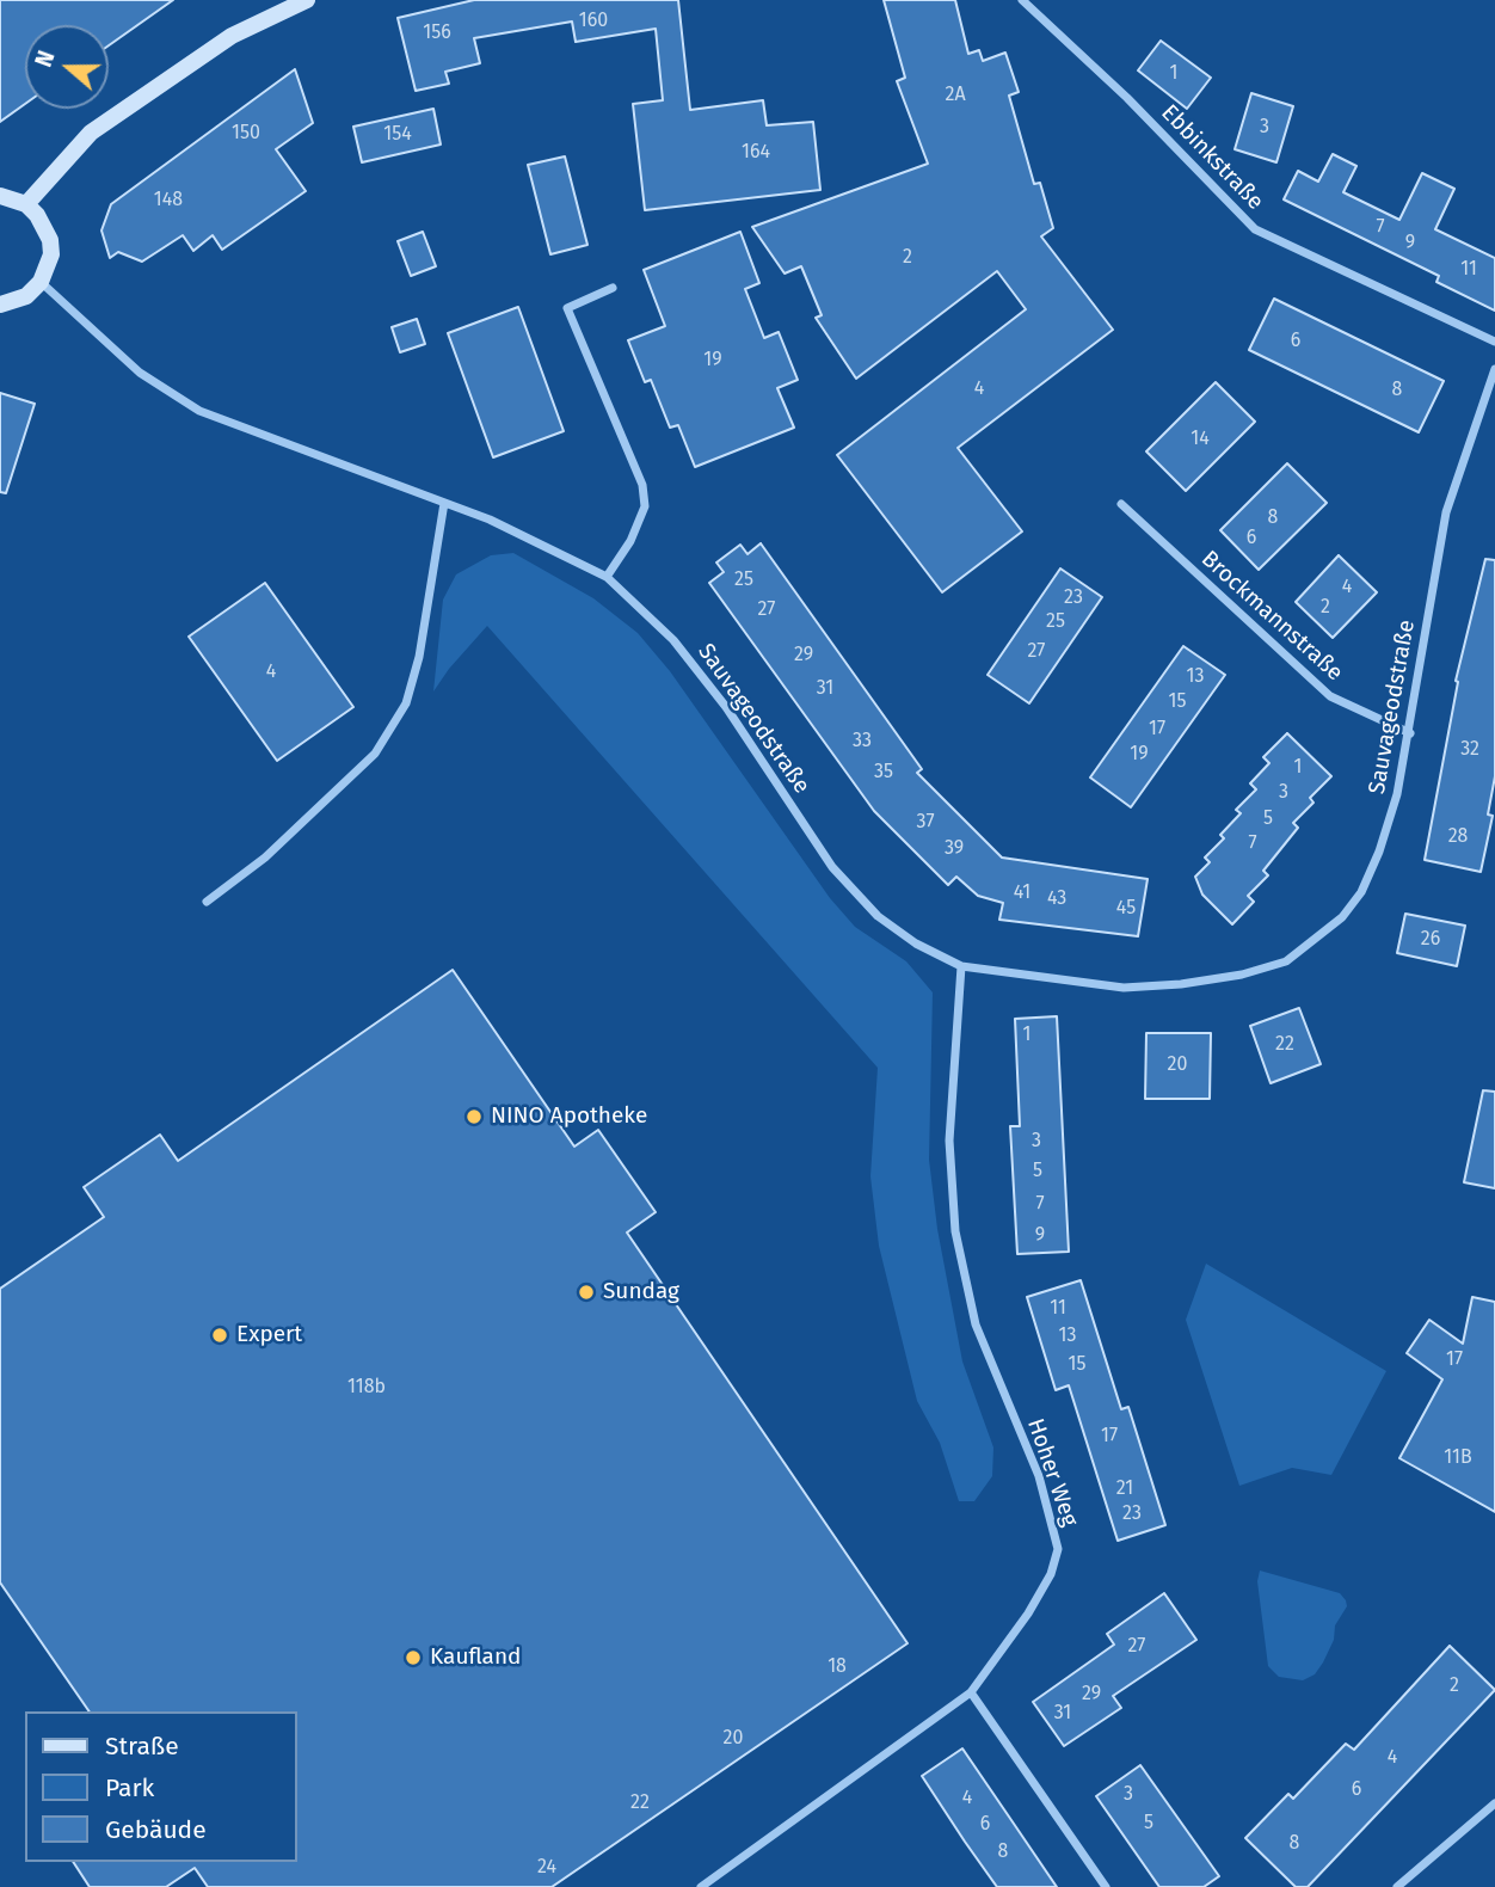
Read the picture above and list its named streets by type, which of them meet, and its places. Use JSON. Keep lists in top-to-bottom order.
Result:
{
  "streets": {
    "street": [
      "Ebbinkstraße",
      "Brockmannstraße",
      "Sauvageodstraße",
      "Hoher Weg"
    ]
  },
  "crossings": [
    ["Brockmannstraße", "Sauvageodstraße"],
    ["Sauvageodstraße", "Hoher Weg"]
  ],
  "places": [
    "NINO Apotheke",
    "Sundag",
    "Expert",
    "Kaufland"
  ],
  "house_numbers": [
    "160",
    "156",
    "1",
    "2A",
    "3",
    "150",
    "154",
    "164",
    "148",
    "7",
    "9",
    "2",
    "11",
    "6",
    "19",
    "4",
    "8",
    "14",
    "8",
    "6",
    "25",
    "4",
    "23",
    "2",
    "27",
    "25",
    "27",
    "29",
    "4",
    "13",
    "31",
    "15",
    "17",
    "33",
    "32",
    "19",
    "1",
    "35",
    "3",
    "5",
    "37",
    "28",
    "7",
    "39",
    "41",
    "43",
    "45",
    "26",
    "1",
    "22",
    "20",
    "3",
    "5",
    "7",
    "9",
    "11",
    "13",
    "17",
    "15",
    "118b",
    "17",
    "11B",
    "21",
    "23",
    "27",
    "18",
    "2",
    "29",
    "31",
    "20",
    "4",
    "6",
    "3",
    "4",
    "22",
    "5",
    "6",
    "8",
    "8",
    "24"
  ],
  "legend": ["Straße", "Park", "Gebäude"],
  "north": "left"
}
